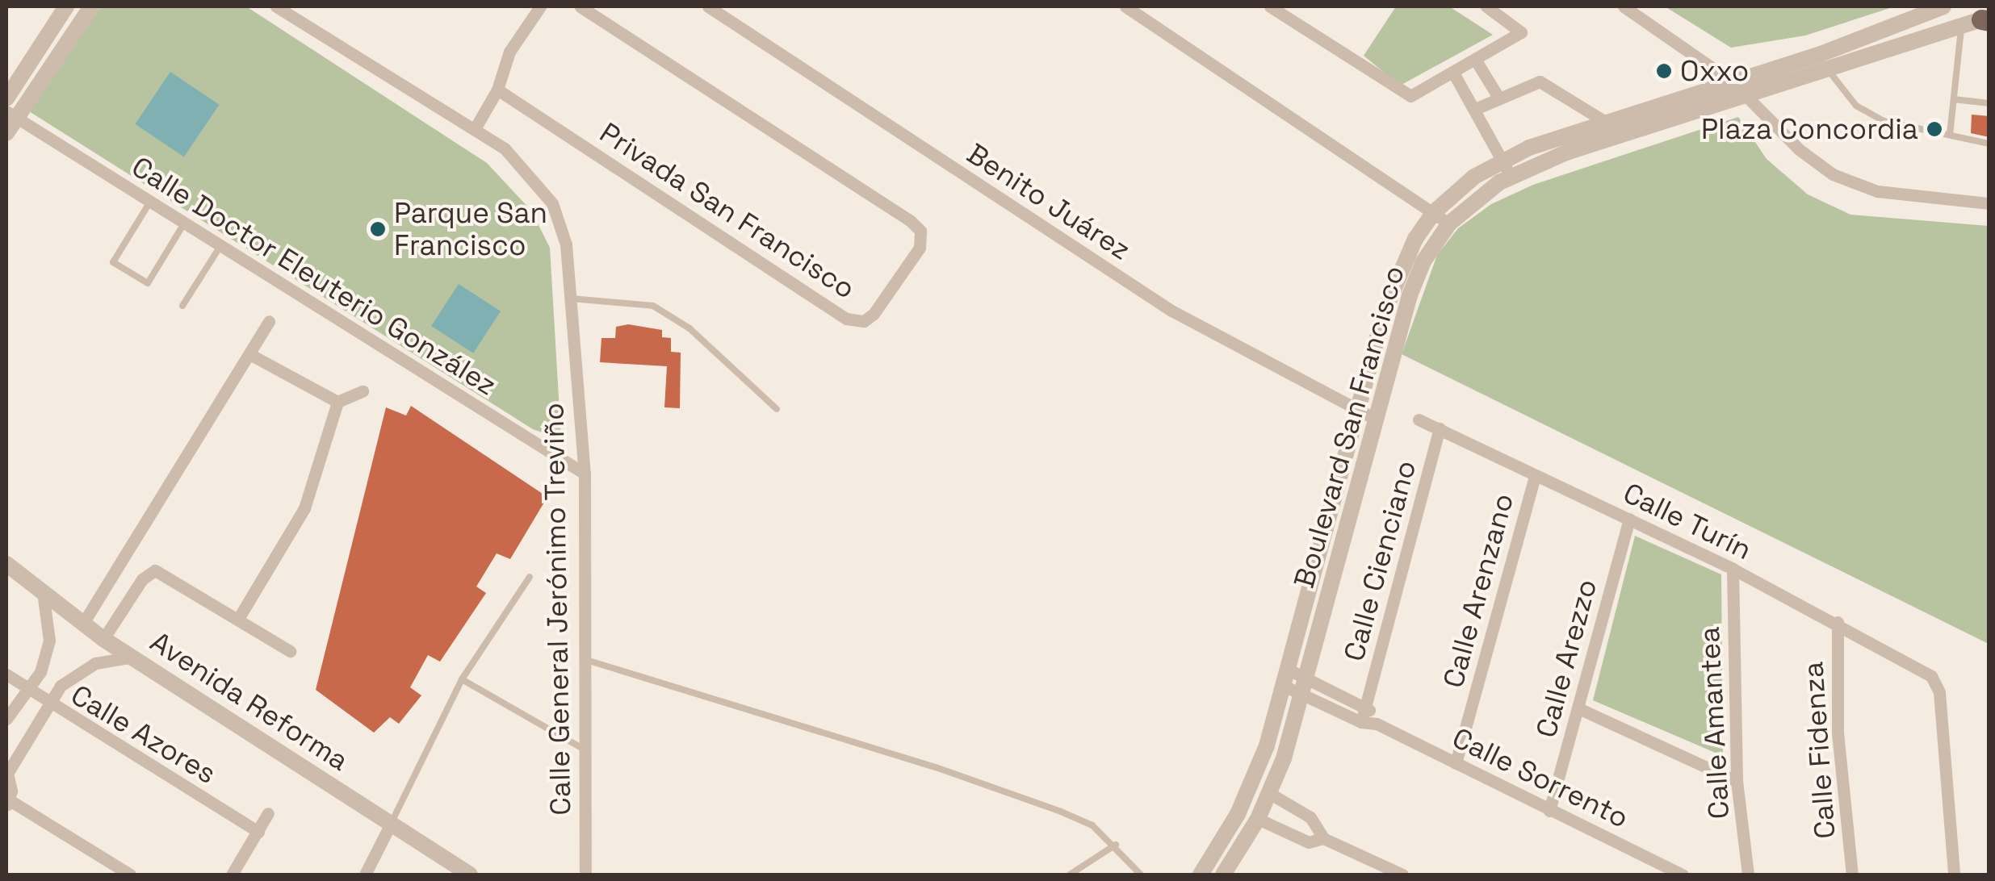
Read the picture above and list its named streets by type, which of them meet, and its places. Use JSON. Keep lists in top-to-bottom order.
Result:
{
  "streets": {
    "street": [
      "Benito Juárez",
      "Privada San Francisco",
      "Calle Doctor Eleuterio González",
      "Boulevard San Francisco",
      "Calle Turín",
      "Calle Cienciano",
      "Calle Arenzano",
      "Calle General Jerónimo Treviño",
      "Calle Arezzo",
      "Avenida Reforma",
      "Calle Amantea",
      "Calle Azores",
      "Calle Fidenza",
      "Calle Sorrento"
    ]
  },
  "crossings": [
    ["Benito Juárez", "Boulevard San Francisco"],
    ["Calle Doctor Eleuterio González", "Calle General Jerónimo Treviño"],
    ["Boulevard San Francisco", "Calle Sorrento"],
    ["Calle Turín", "Calle Cienciano"],
    ["Calle Turín", "Calle Arenzano"],
    ["Calle Turín", "Calle Arezzo"],
    ["Calle Turín", "Calle Amantea"],
    ["Calle Turín", "Calle Fidenza"],
    ["Calle Cienciano", "Calle Sorrento"],
    ["Calle Arenzano", "Calle Sorrento"],
    ["Calle Arezzo", "Calle Sorrento"]
  ],
  "places": ["Oxxo", "Plaza Concordia", "Parque San Francisco"]
}
